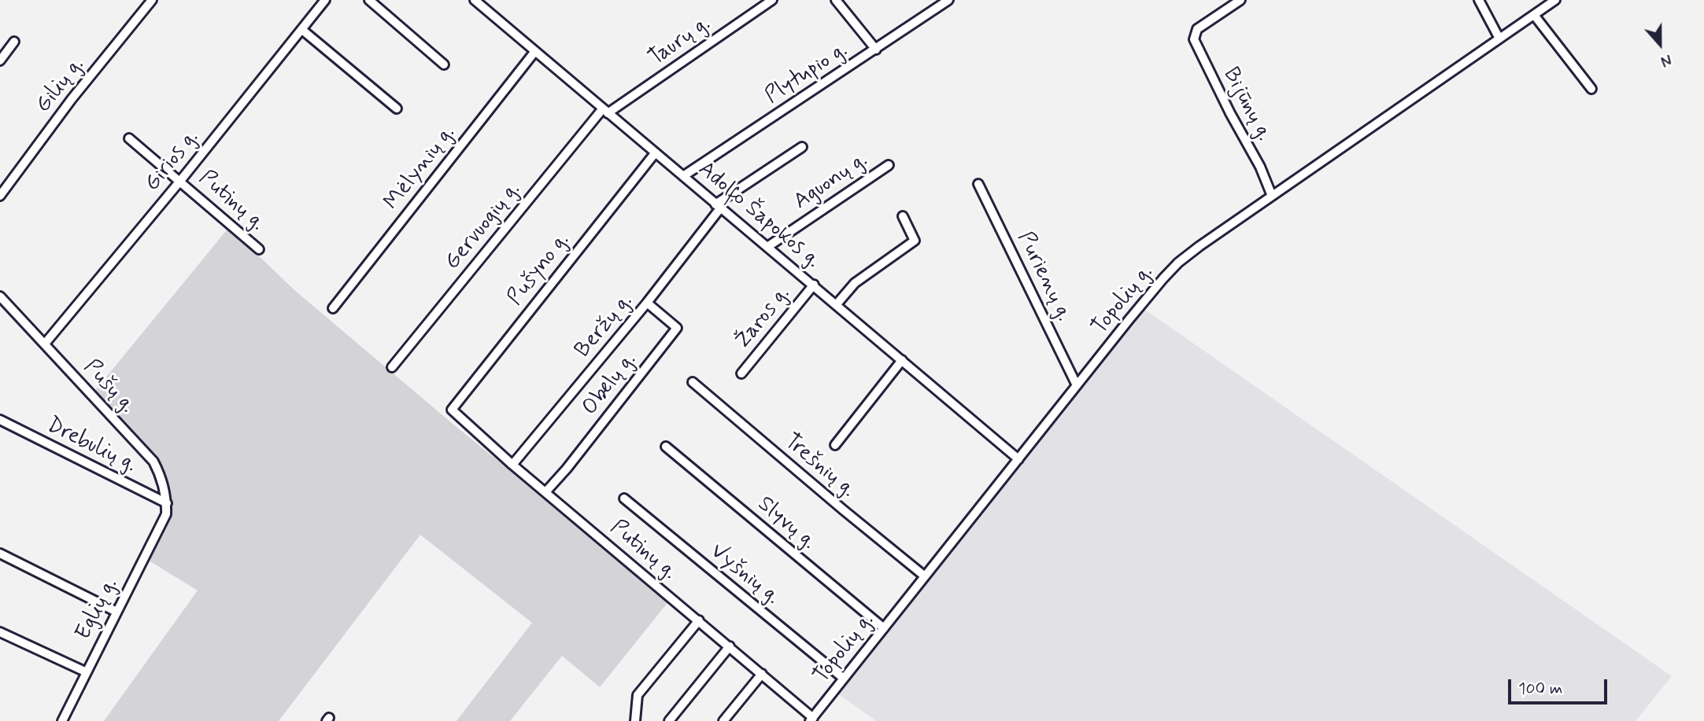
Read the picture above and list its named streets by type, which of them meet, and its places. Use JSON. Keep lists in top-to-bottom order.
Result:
{
  "streets": {
    "street": [
      "Taurų g.",
      "Plytupio g.",
      "Gilių g.",
      "Bijūnų g.",
      "Girios g.",
      "Mėlynių g.",
      "Aguonų g.",
      "Putinų g.",
      "Adolfo Šapokos g.",
      "Gervuogių g.",
      "Pušyno g.",
      "Purienų g.",
      "Topolių g.",
      "Žaros g.",
      "Beržų g.",
      "Obelų g.",
      "Pušų g.",
      "Drebulių g.",
      "Trešnių g.",
      "Slyvų g.",
      "Vyšnių g.",
      "Eglių g."
    ]
  },
  "crossings": [
    ["Taurų g.", "Adolfo Šapokos g."],
    ["Taurų g.", "Gervuogių g."],
    ["Plytupio g.", "Adolfo Šapokos g."],
    ["Bijūnų g.", "Topolių g."],
    ["Girios g.", "Putinų g."],
    ["Girios g.", "Pušų g."],
    ["Mėlynių g.", "Adolfo Šapokos g."],
    ["Aguonų g.", "Adolfo Šapokos g."],
    ["Putinų g.", "Pušyno g."],
    ["Putinų g.", "Topolių g."],
    ["Putinų g.", "Beržų g."],
    ["Putinų g.", "Obelų g."],
    ["Adolfo Šapokos g.", "Gervuogių g."],
    ["Adolfo Šapokos g.", "Pušyno g."],
    ["Adolfo Šapokos g.", "Topolių g."],
    ["Adolfo Šapokos g.", "Žaros g."],
    ["Adolfo Šapokos g.", "Beržų g."],
    ["Purienų g.", "Topolių g."],
    ["Topolių g.", "Trešnių g."],
    ["Topolių g.", "Slyvų g."],
    ["Topolių g.", "Vyšnių g."],
    ["Beržų g.", "Obelų g."],
    ["Pušų g.", "Drebulių g."],
    ["Pušų g.", "Eglių g."]
  ],
  "scale_bar": "100 m",
  "north": "bottom"
}
